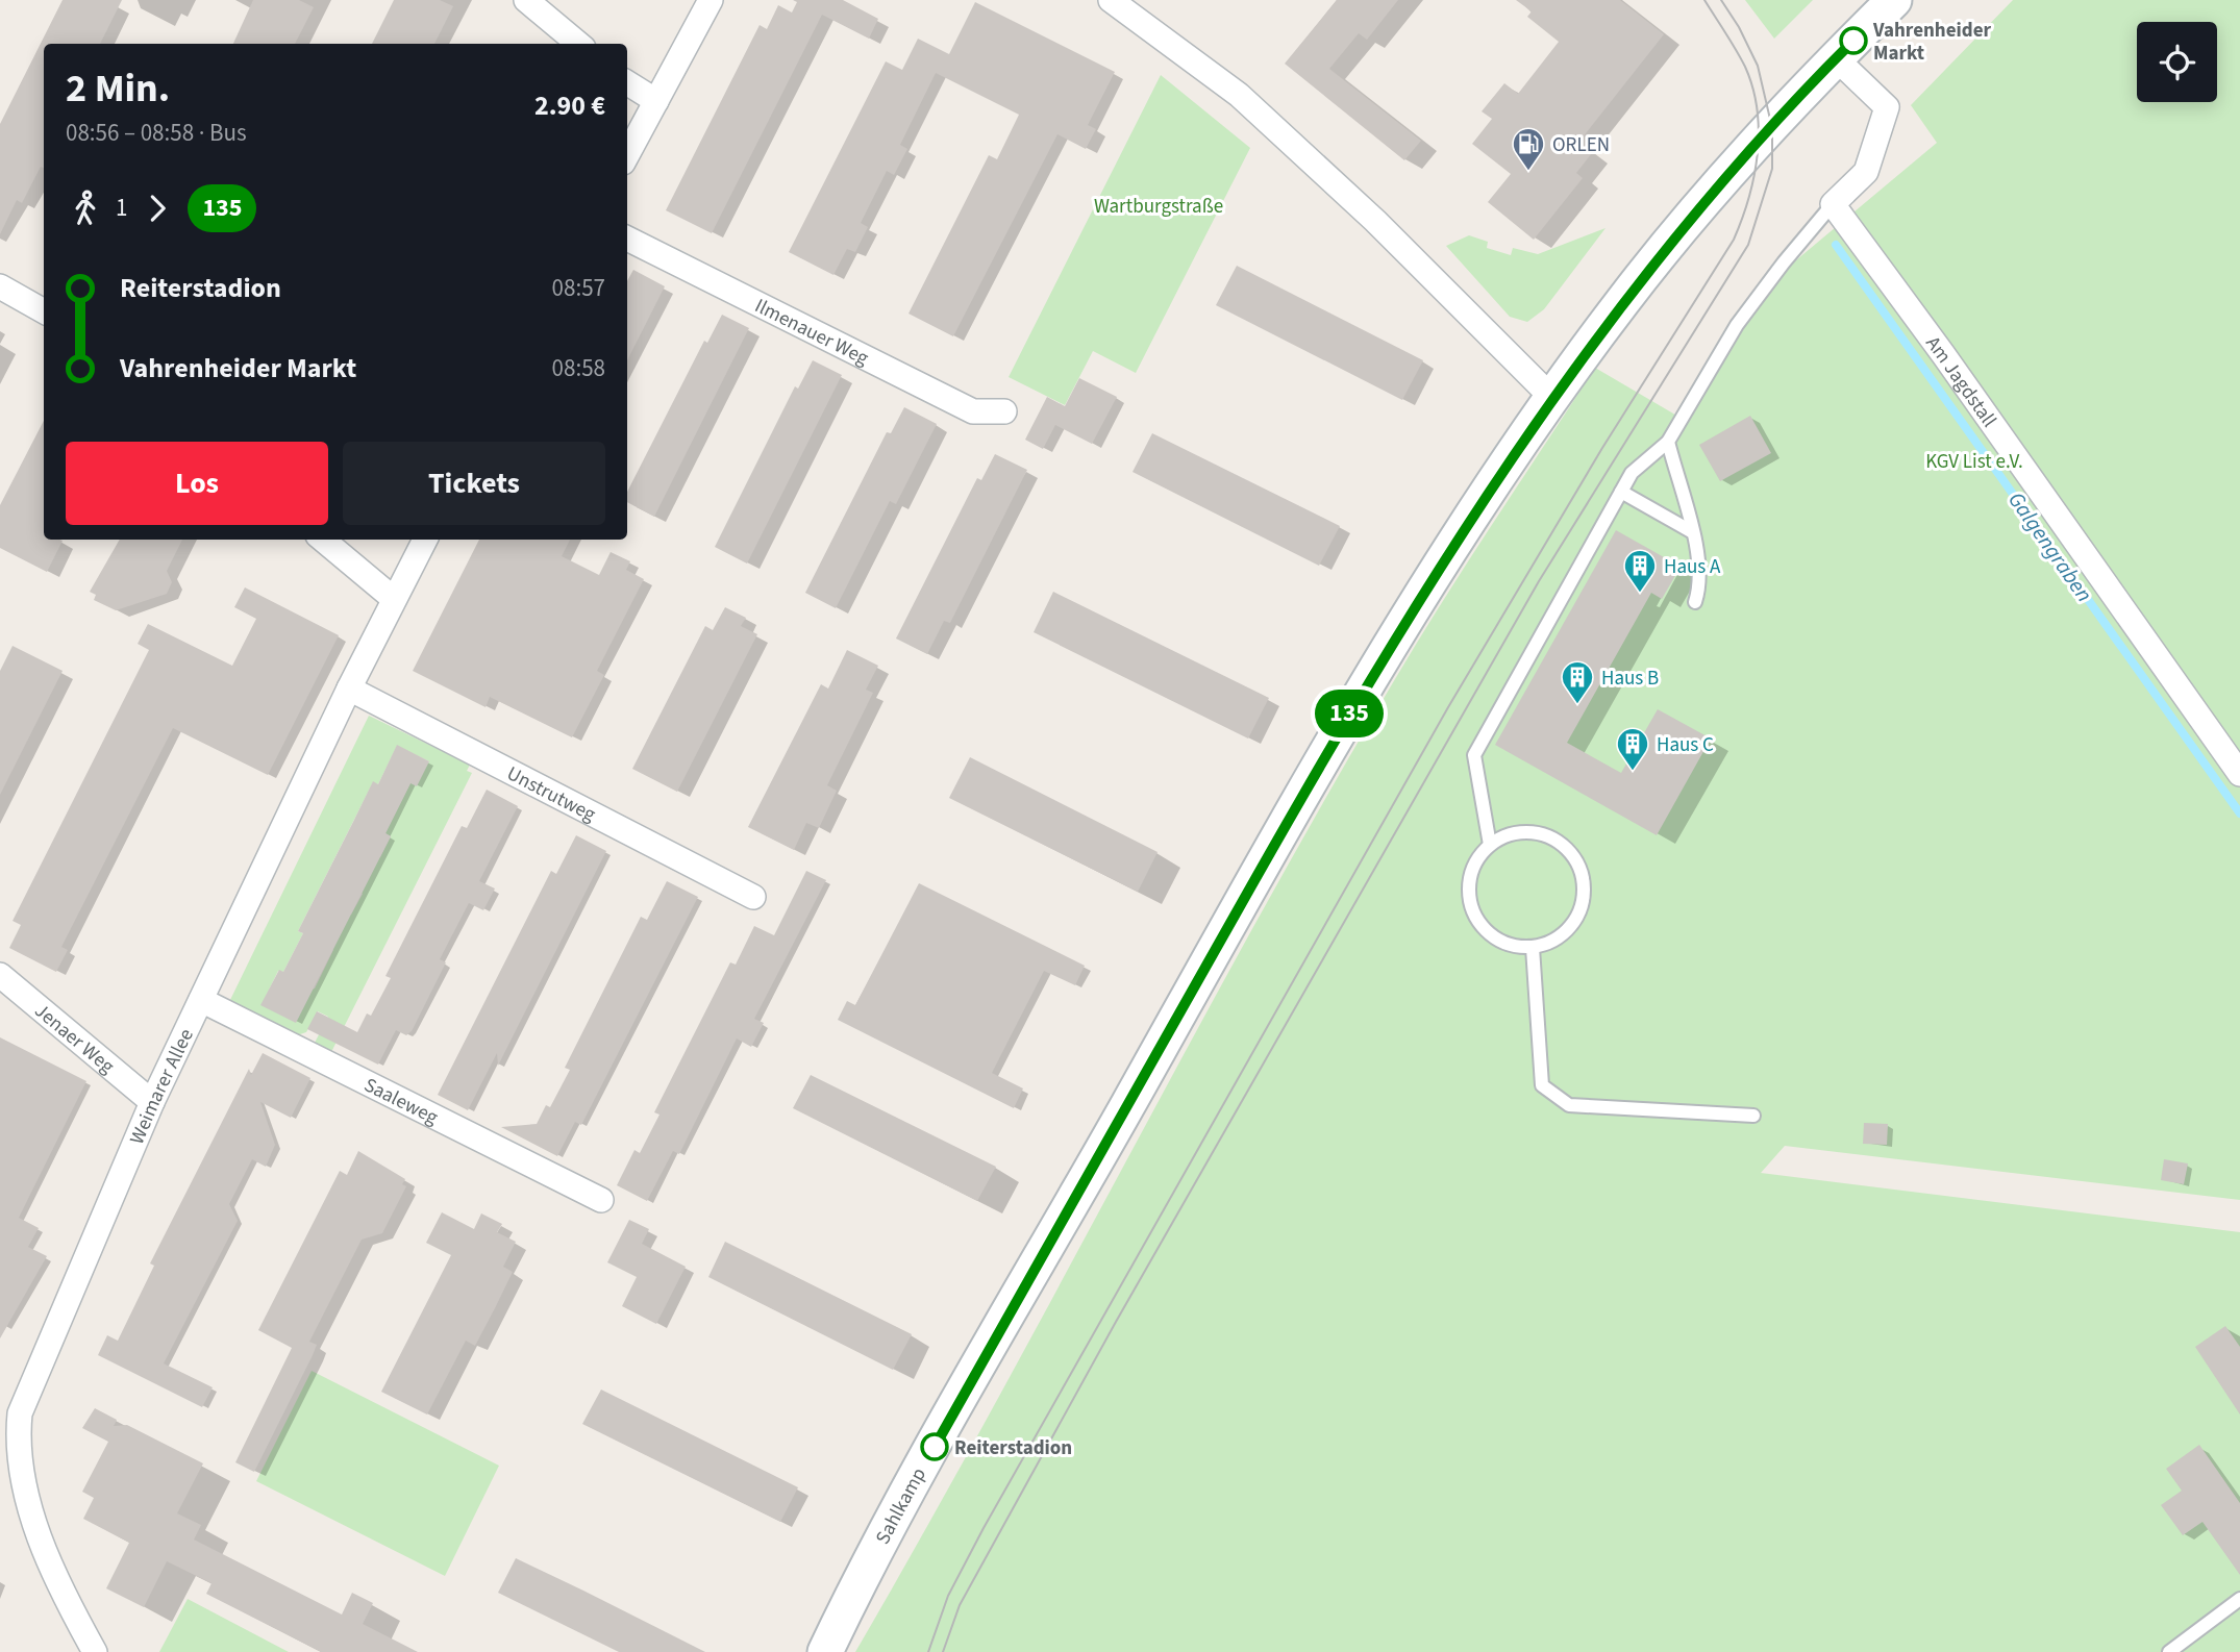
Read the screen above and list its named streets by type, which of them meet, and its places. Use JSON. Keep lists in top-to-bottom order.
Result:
{
  "streets": {
    "street": [
      "Ilmenauer Weg",
      "Am Jagdstall",
      "Unstrutweg",
      "Jenaer Weg",
      "Weimarer Allee",
      "Saaleweg",
      "Sahlkamp"
    ]
  },
  "crossings": [
    ["Unstrutweg", "Weimarer Allee"],
    ["Jenaer Weg", "Weimarer Allee"],
    ["Weimarer Allee", "Saaleweg"]
  ],
  "water": ["Galgengraben"],
  "parks": ["Wartburgstraße", "KGV List e.V."],
  "places": {
    "other": ["Vahrenheider Markt", "Reiterstadion"],
    "fuel station": ["ORLEN"],
    "building": ["Haus A", "Haus B", "Haus C"]
  },
  "lines": ["bus line 135"],
  "page": {
    "on_map": "135",
    "heading": ["2 Min.", "08:56 – 08:58 · Bus", "2.90 €"],
    "legs": ["1", "135"],
    "list": [
      {
        "name": "Reiterstadion",
        "value": "08:57"
      },
      {
        "name": "Vahrenheider Markt",
        "value": "08:58"
      }
    ],
    "buttons": ["Los", "Tickets"]
  }
}
